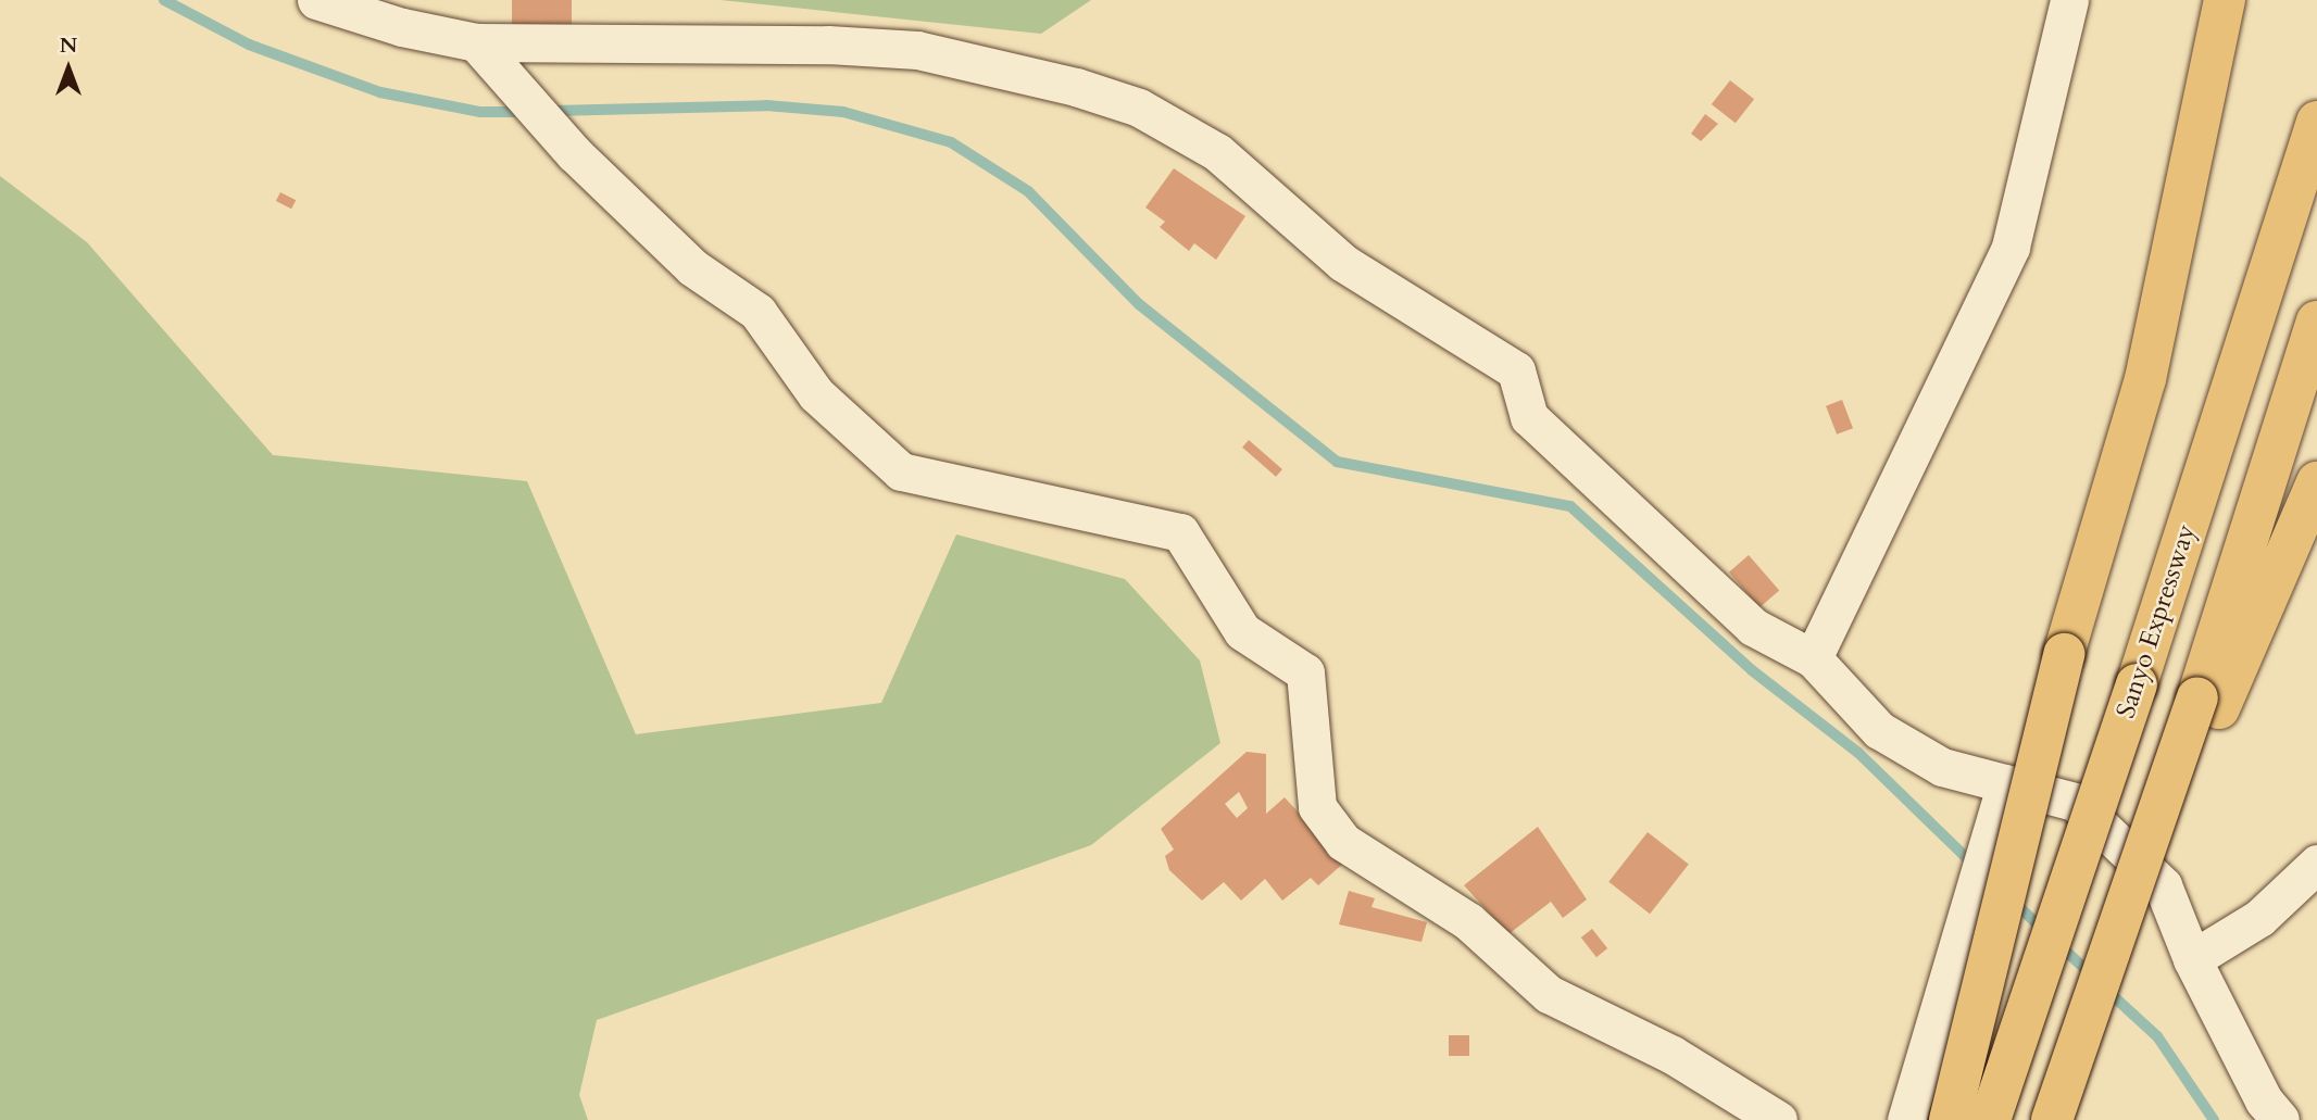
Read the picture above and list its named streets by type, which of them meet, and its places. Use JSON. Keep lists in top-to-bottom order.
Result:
{
  "streets": {
    "highway": ["Sanyo Expressway"]
  },
  "north": "top"
}
